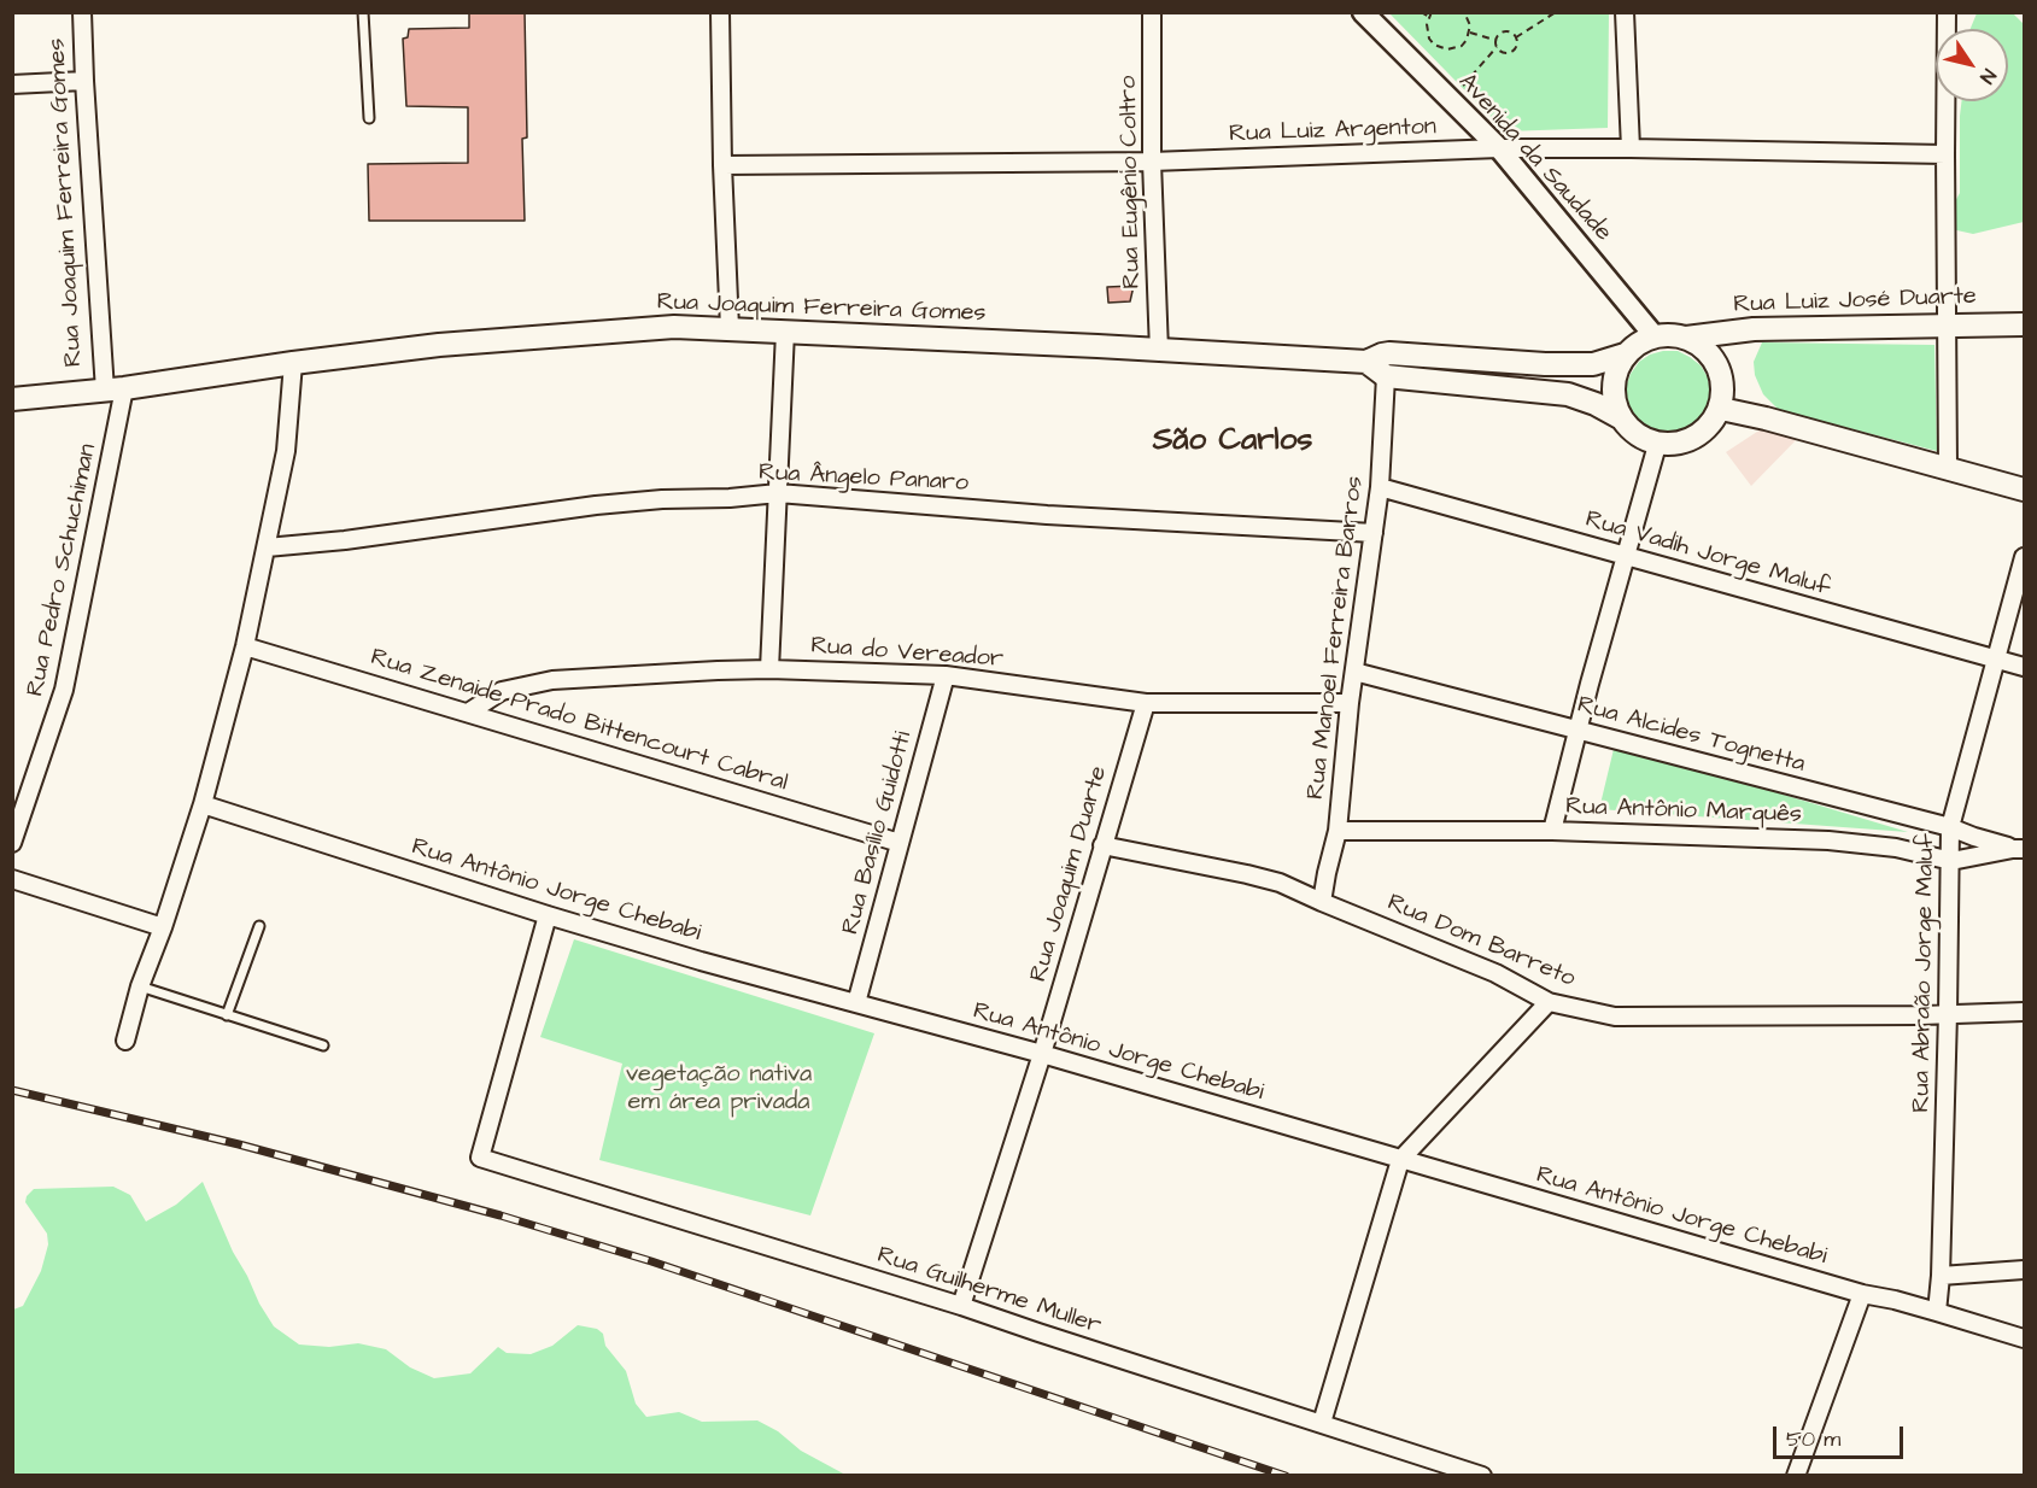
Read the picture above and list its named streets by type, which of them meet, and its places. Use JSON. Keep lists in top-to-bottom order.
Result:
{
  "streets": {
    "main road": ["Rua Joaquim Ferreira Gomes", "Rua Luiz José Duarte"],
    "street": [
      "Rua Luiz Argenton",
      "Avenida da Saudade",
      "Rua Eugênio Coltro",
      "Rua Ângelo Panaro",
      "Rua Vadih Jorge Maluf",
      "Rua Pedro Schuchiman",
      "Rua Manoel Ferreira Barros",
      "Rua do Vereador",
      "Rua Zenaide Prado Bittencourt Cabral",
      "Rua Alcides Tognetta",
      "Rua Antônio Marquês",
      "Rua Basílio Guidotti",
      "Rua Joaquim Duarte",
      "Rua Antônio Jorge Chebabi",
      "Rua Dom Barreto",
      "Rua Abraão Jorge Maluf",
      "Rua Guilherme Muller"
    ]
  },
  "crossings": [
    ["Rua Luiz Argenton", "Avenida da Saudade"],
    ["Rua Luiz Argenton", "Rua Eugênio Coltro"],
    ["Avenida da Saudade", "Rua Joaquim Ferreira Gomes"],
    ["Avenida da Saudade", "Rua Luiz José Duarte"],
    ["Rua Eugênio Coltro", "Rua Joaquim Ferreira Gomes"],
    ["Rua Joaquim Ferreira Gomes", "Rua Luiz José Duarte"],
    ["Rua Joaquim Ferreira Gomes", "Rua Pedro Schuchiman"],
    ["Rua Ângelo Panaro", "Rua Manoel Ferreira Barros"],
    ["Rua Vadih Jorge Maluf", "Rua Manoel Ferreira Barros"],
    ["Rua Vadih Jorge Maluf", "Rua Abraão Jorge Maluf"],
    ["Rua Manoel Ferreira Barros", "Rua do Vereador"],
    ["Rua Manoel Ferreira Barros", "Rua Alcides Tognetta"],
    ["Rua Manoel Ferreira Barros", "Rua Antônio Marquês"],
    ["Rua Manoel Ferreira Barros", "Rua Dom Barreto"],
    ["Rua do Vereador", "Rua Zenaide Prado Bittencourt Cabral"],
    ["Rua do Vereador", "Rua Basílio Guidotti"],
    ["Rua do Vereador", "Rua Joaquim Duarte"],
    ["Rua Zenaide Prado Bittencourt Cabral", "Rua Basílio Guidotti"],
    ["Rua Alcides Tognetta", "Rua Antônio Marquês"],
    ["Rua Alcides Tognetta", "Rua Abraão Jorge Maluf"],
    ["Rua Antônio Marquês", "Rua Abraão Jorge Maluf"],
    ["Rua Basílio Guidotti", "Rua Antônio Jorge Chebabi"],
    ["Rua Joaquim Duarte", "Rua Antônio Jorge Chebabi"],
    ["Rua Joaquim Duarte", "Rua Dom Barreto"],
    ["Rua Joaquim Duarte", "Rua Guilherme Muller"],
    ["Rua Antônio Jorge Chebabi", "Rua Abraão Jorge Maluf"],
    ["Rua Antônio Jorge Chebabi", "Rua Guilherme Muller"],
    ["Rua Dom Barreto", "Rua Abraão Jorge Maluf"]
  ],
  "districts": ["São Carlos"],
  "parks": ["vegetação nativa em área privada"],
  "scale_bar": "50 m",
  "north": "bottom right"
}
